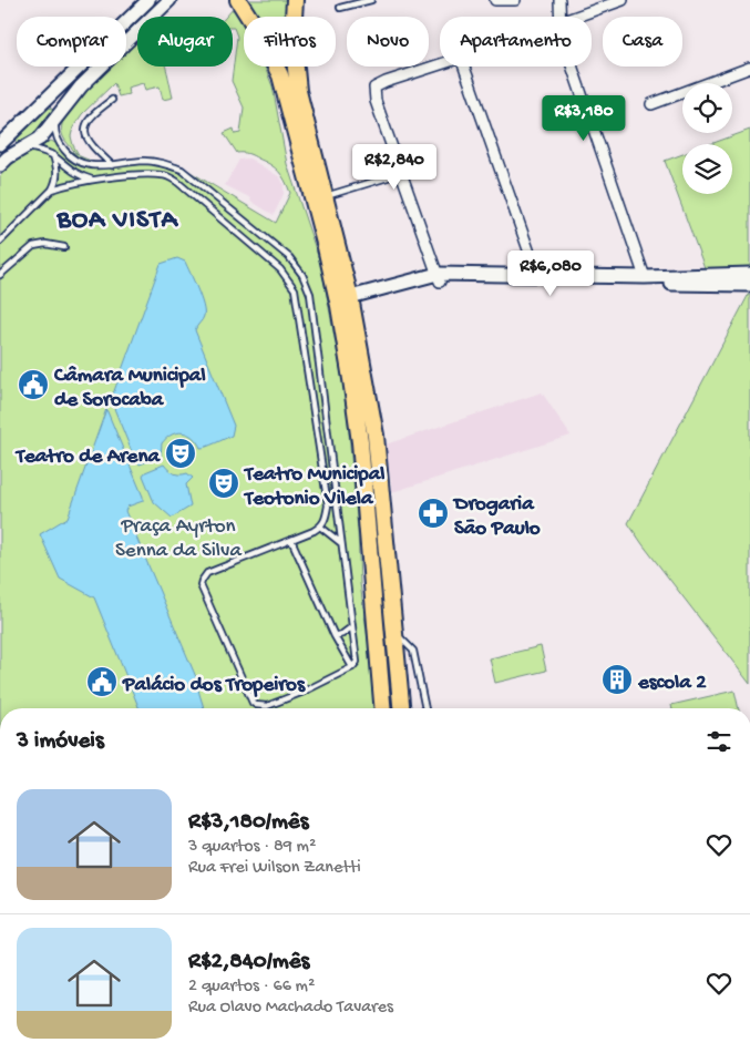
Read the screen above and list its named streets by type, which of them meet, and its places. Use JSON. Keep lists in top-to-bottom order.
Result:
{
  "districts": ["BOA VISTA"],
  "parks": ["Praça Ayrton Senna da Silva"],
  "places": {
    "public building": ["Câmara Municipal de Sorocaba", "Palácio dos Tropeiros"],
    "theatre": ["Teatro de Arena", "Teatro Municipal Teotonio Vilela"],
    "pharmacy": ["Drogaria São Paulo"],
    "building": ["escola 2"]
  },
  "page": {
    "chip": [
      "Comprar",
      "Alugar",
      "Filtros",
      "Novo",
      "Apartamento",
      "Casa"
    ],
    "price": ["R$3,180", "R$2,840", "R$6,080"],
    "heading": "3 imóveis",
    "list": [
      {
        "name": "R$3,180/mês",
        "note": "3 quartos · 89 m² · Rua Frei Wilson Zanetti"
      },
      {
        "name": "R$2,840/mês",
        "note": "2 quartos · 66 m² · Rua Olavo Machado Tavares"
      }
    ]
  }
}
